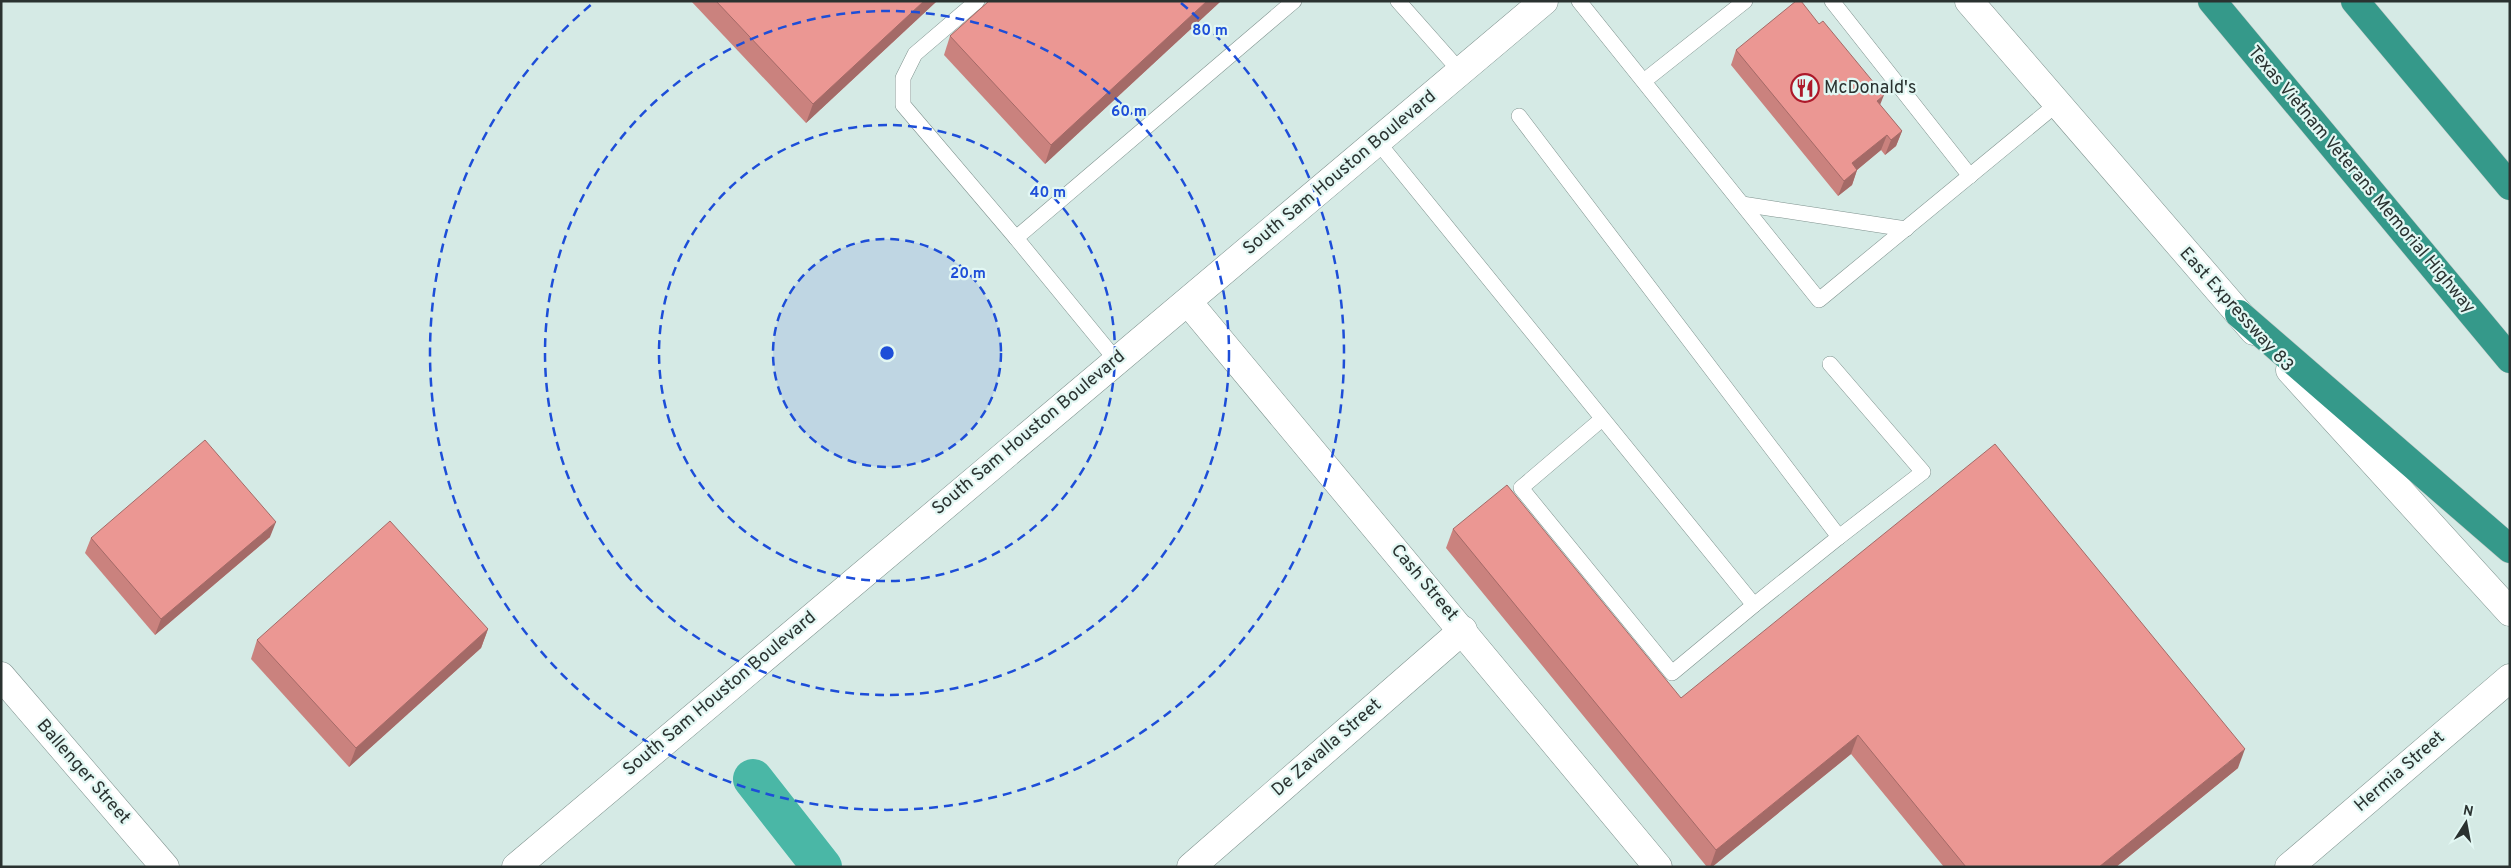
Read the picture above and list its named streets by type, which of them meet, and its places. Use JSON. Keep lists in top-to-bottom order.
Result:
{
  "streets": {
    "highway": ["Texas Vietnam Veterans Memorial Highway"],
    "main road": [
      "South Sam Houston Boulevard",
      "East Expressway 83",
      "Cash Street",
      "De Zavalla Street",
      "Ballenger Street",
      "Hermia Street"
    ]
  },
  "crossings": [
    ["South Sam Houston Boulevard", "Cash Street"],
    ["Cash Street", "De Zavalla Street"]
  ],
  "places": {
    "restaurant": ["McDonald's"]
  },
  "north": "top",
  "rings": [
    "80 m",
    "60 m",
    "40 m",
    "20 m"
  ]
}
